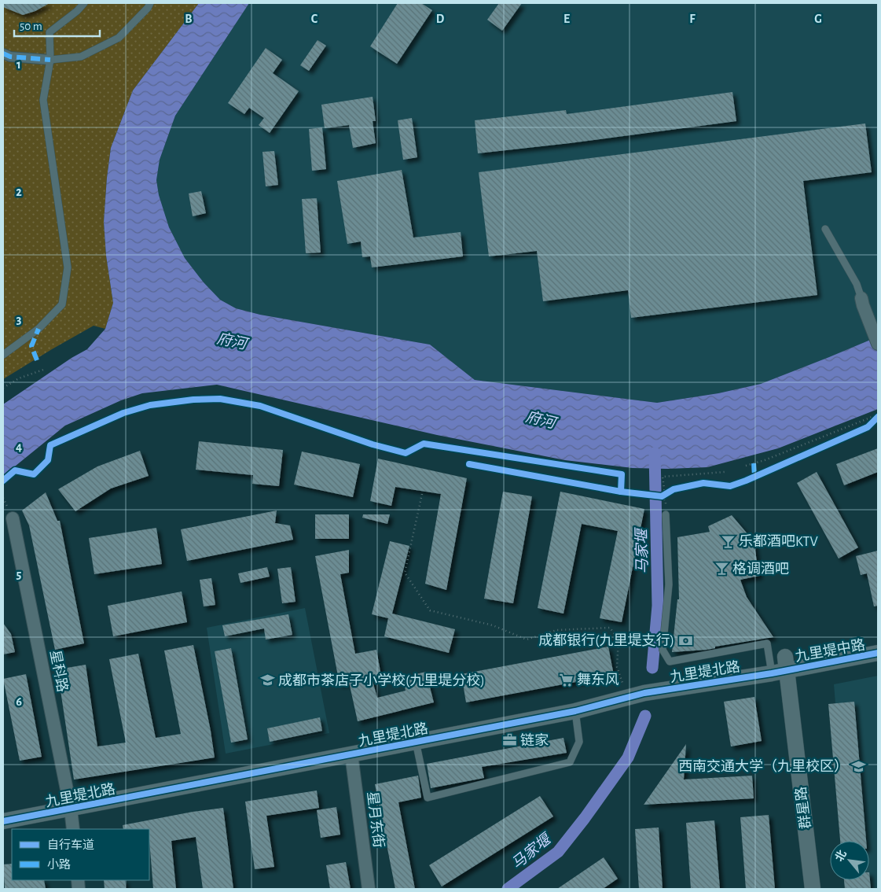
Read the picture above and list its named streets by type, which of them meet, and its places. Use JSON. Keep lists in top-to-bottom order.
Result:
{
  "streets": {
    "street": [
      "九里堤中路",
      "星科路",
      "九里堤北路",
      "群星路",
      "星月东街"
    ]
  },
  "crossings": [
    ["九里堤中路", "九里堤北路"],
    ["九里堤中路", "群星路"],
    ["星科路", "九里堤北路"],
    ["九里堤北路", "群星路"],
    ["九里堤北路", "星月东街"]
  ],
  "water": ["府河", "马家堰"],
  "places": {
    "bar": ["乐都酒吧KTV", "格调酒吧"],
    "bank": ["成都银行(九里堤支行)"],
    "supermarket": ["舞东风"],
    "school or university": ["成都市茶店子小学校(九里堤分校)", "西南交通大学（九里校区）"],
    "office": ["链家"]
  },
  "legend": ["自行车道", "小路"],
  "scale_bar": "50 m",
  "north": "top left",
  "grid": {
    "columns": [
      "B",
      "C",
      "D",
      "E",
      "F",
      "G"
    ],
    "rows": [
      "1",
      "2",
      "3",
      "4",
      "5",
      "6"
    ]
  }
}
